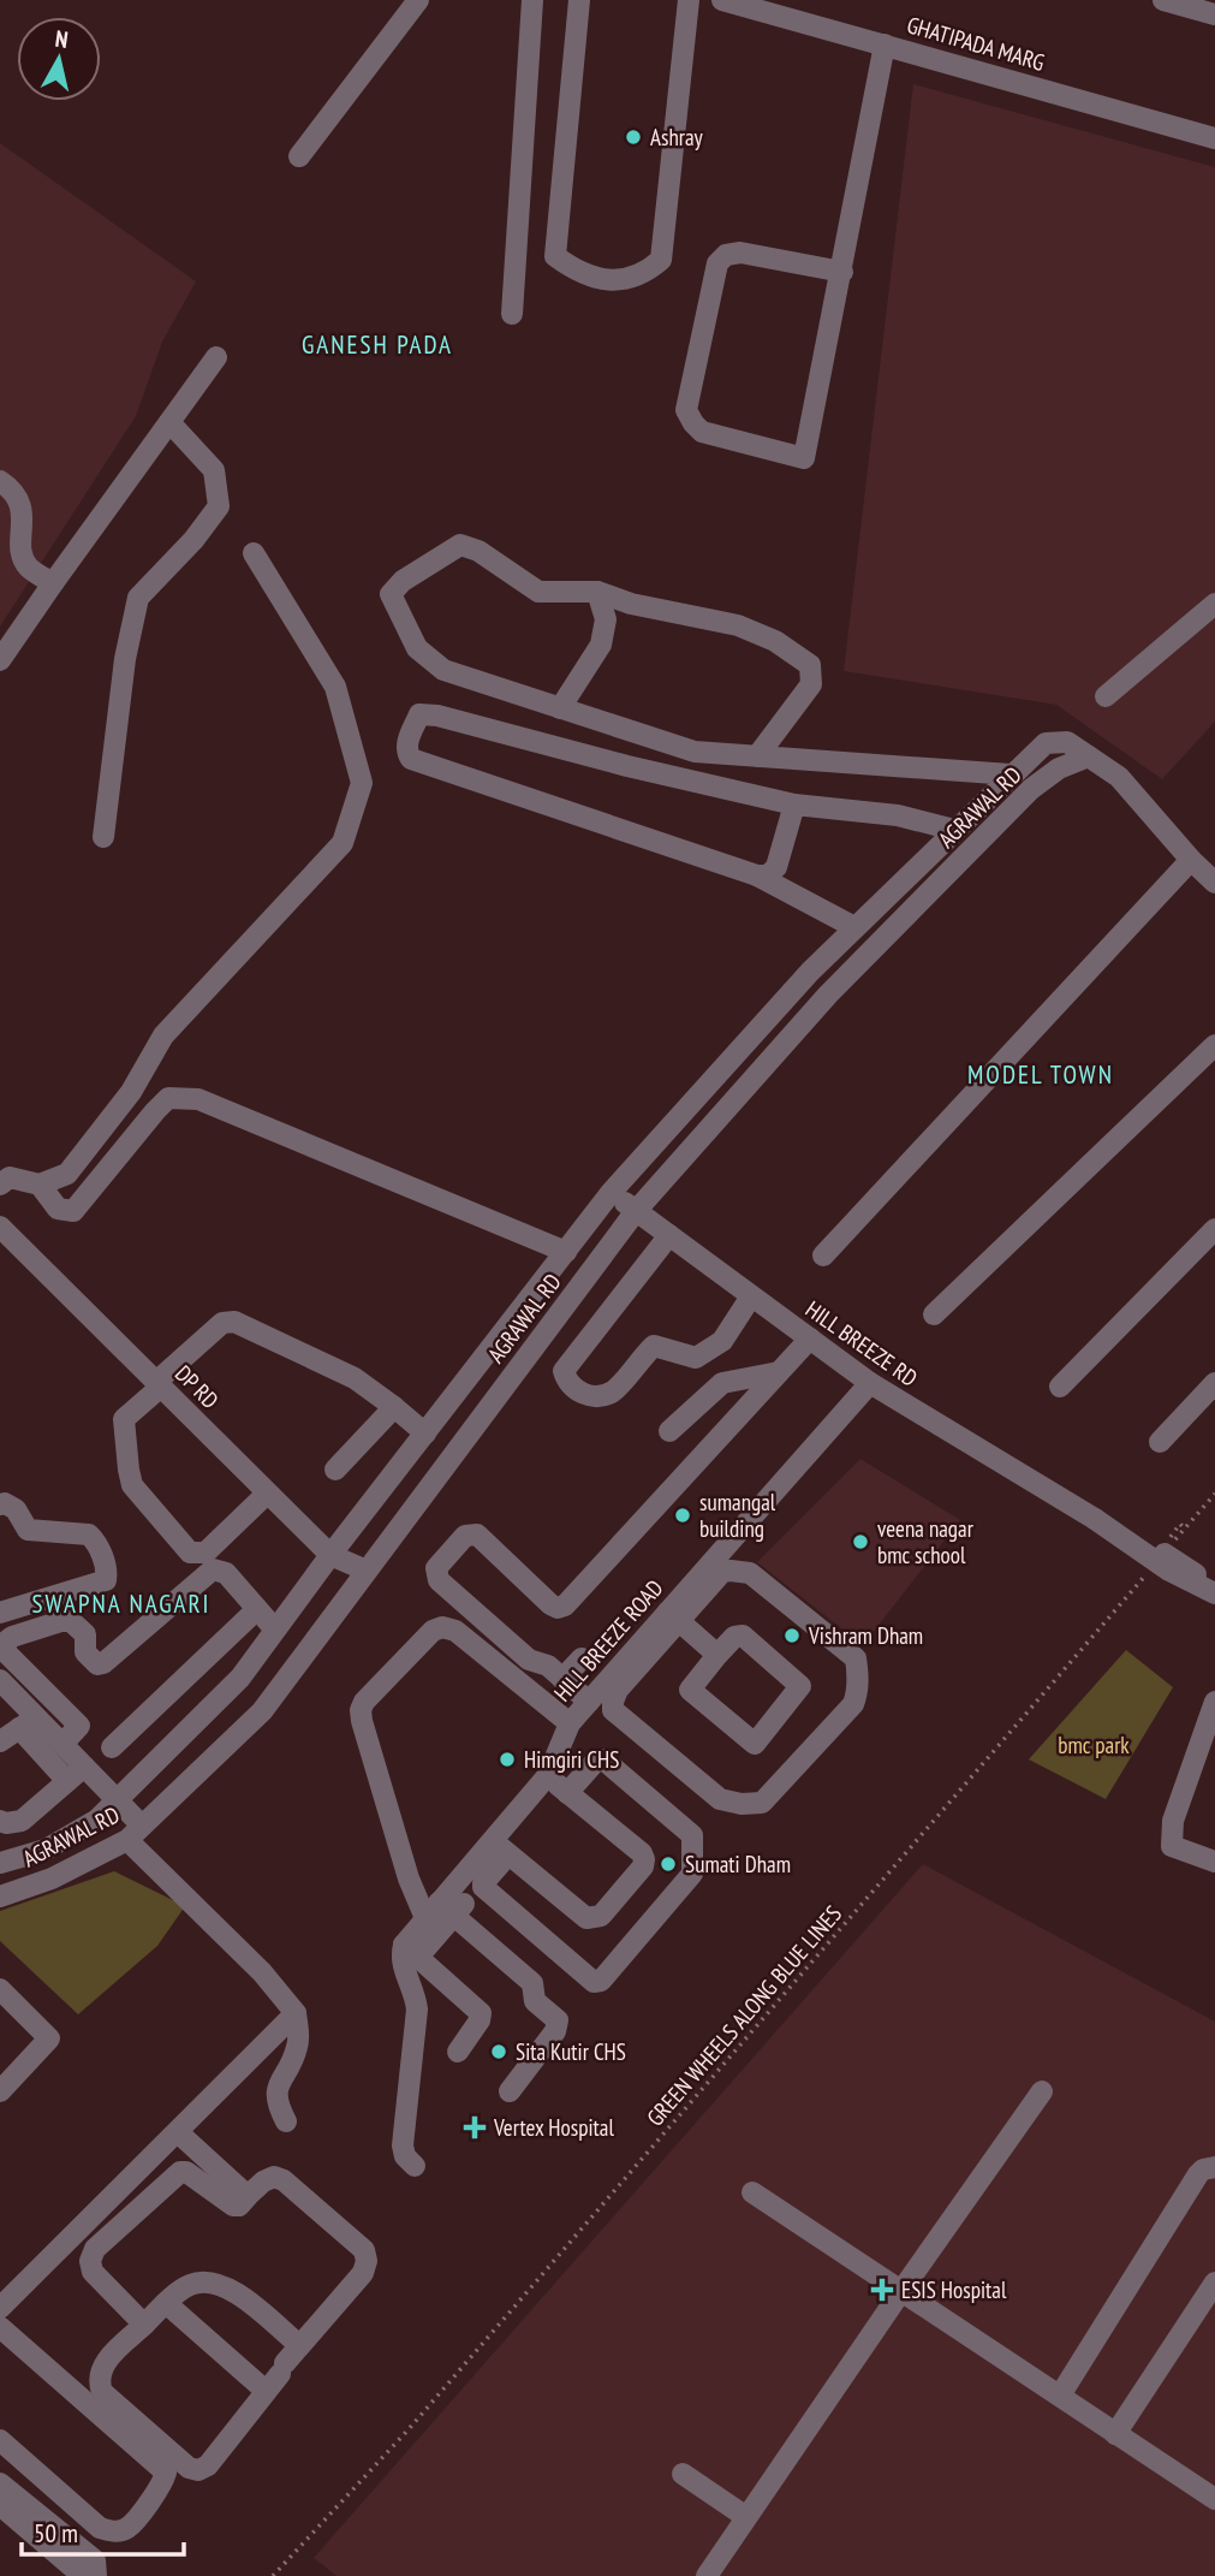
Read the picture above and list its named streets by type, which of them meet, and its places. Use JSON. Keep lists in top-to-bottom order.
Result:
{
  "streets": {
    "street": [
      "GHATIPADA MARG",
      "AGRAWAL RD",
      "HILL BREEZE RD",
      "DP RD",
      "HILL BREEZE ROAD"
    ],
    "path": ["GREEN WHEELS ALONG BLUE LINES"]
  },
  "crossings": [
    ["AGRAWAL RD", "HILL BREEZE RD"],
    ["AGRAWAL RD", "DP RD"],
    ["HILL BREEZE RD", "HILL BREEZE ROAD"]
  ],
  "districts": ["GANESH PADA", "MODEL TOWN", "SWAPNA NAGARI"],
  "parks": ["bmc park"],
  "places": {
    "other": [
      "Ashray",
      "sumangal building",
      "veena nagar bmc school",
      "Vishram Dham",
      "Himgiri CHS",
      "Sumati Dham",
      "Sita Kutir CHS"
    ],
    "health": ["Vertex Hospital", "ESIS Hospital"]
  },
  "scale_bar": "50 m",
  "north": "top"
}
